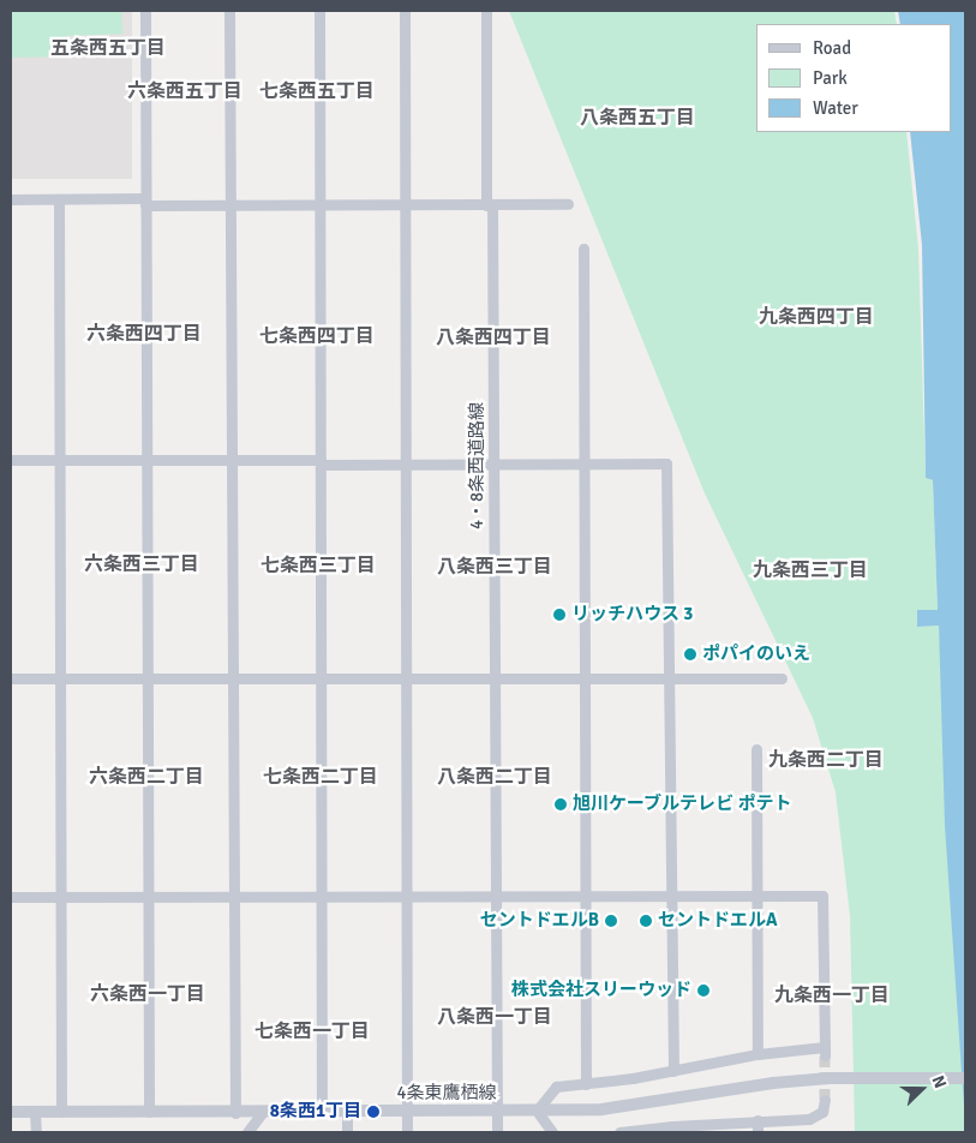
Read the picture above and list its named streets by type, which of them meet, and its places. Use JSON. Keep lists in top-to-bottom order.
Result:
{
  "streets": {
    "street": ["4・8条西道路線", "4条東鷹栖線"]
  },
  "crossings": [
    ["4・8条西道路線", "4条東鷹栖線"]
  ],
  "districts": [
    "五条西五丁目",
    "六条西五丁目",
    "七条西五丁目",
    "八条西五丁目",
    "九条西四丁目",
    "六条西四丁目",
    "七条西四丁目",
    "八条西四丁目",
    "六条西三丁目",
    "七条西三丁目",
    "八条西三丁目",
    "九条西三丁目",
    "九条西二丁目",
    "六条西二丁目",
    "七条西二丁目",
    "八条西二丁目",
    "六条西一丁目",
    "九条西一丁目",
    "八条西一丁目",
    "七条西一丁目"
  ],
  "places": [
    "リッチハウス 3",
    "ポパイのいえ",
    "旭川ケーブルテレビ ポテト",
    "セントドエルB",
    "セントドエルA",
    "株式会社スリーウッド",
    "8条西1丁目"
  ],
  "legend": ["Road", "Park", "Water"],
  "north": "right"
}
